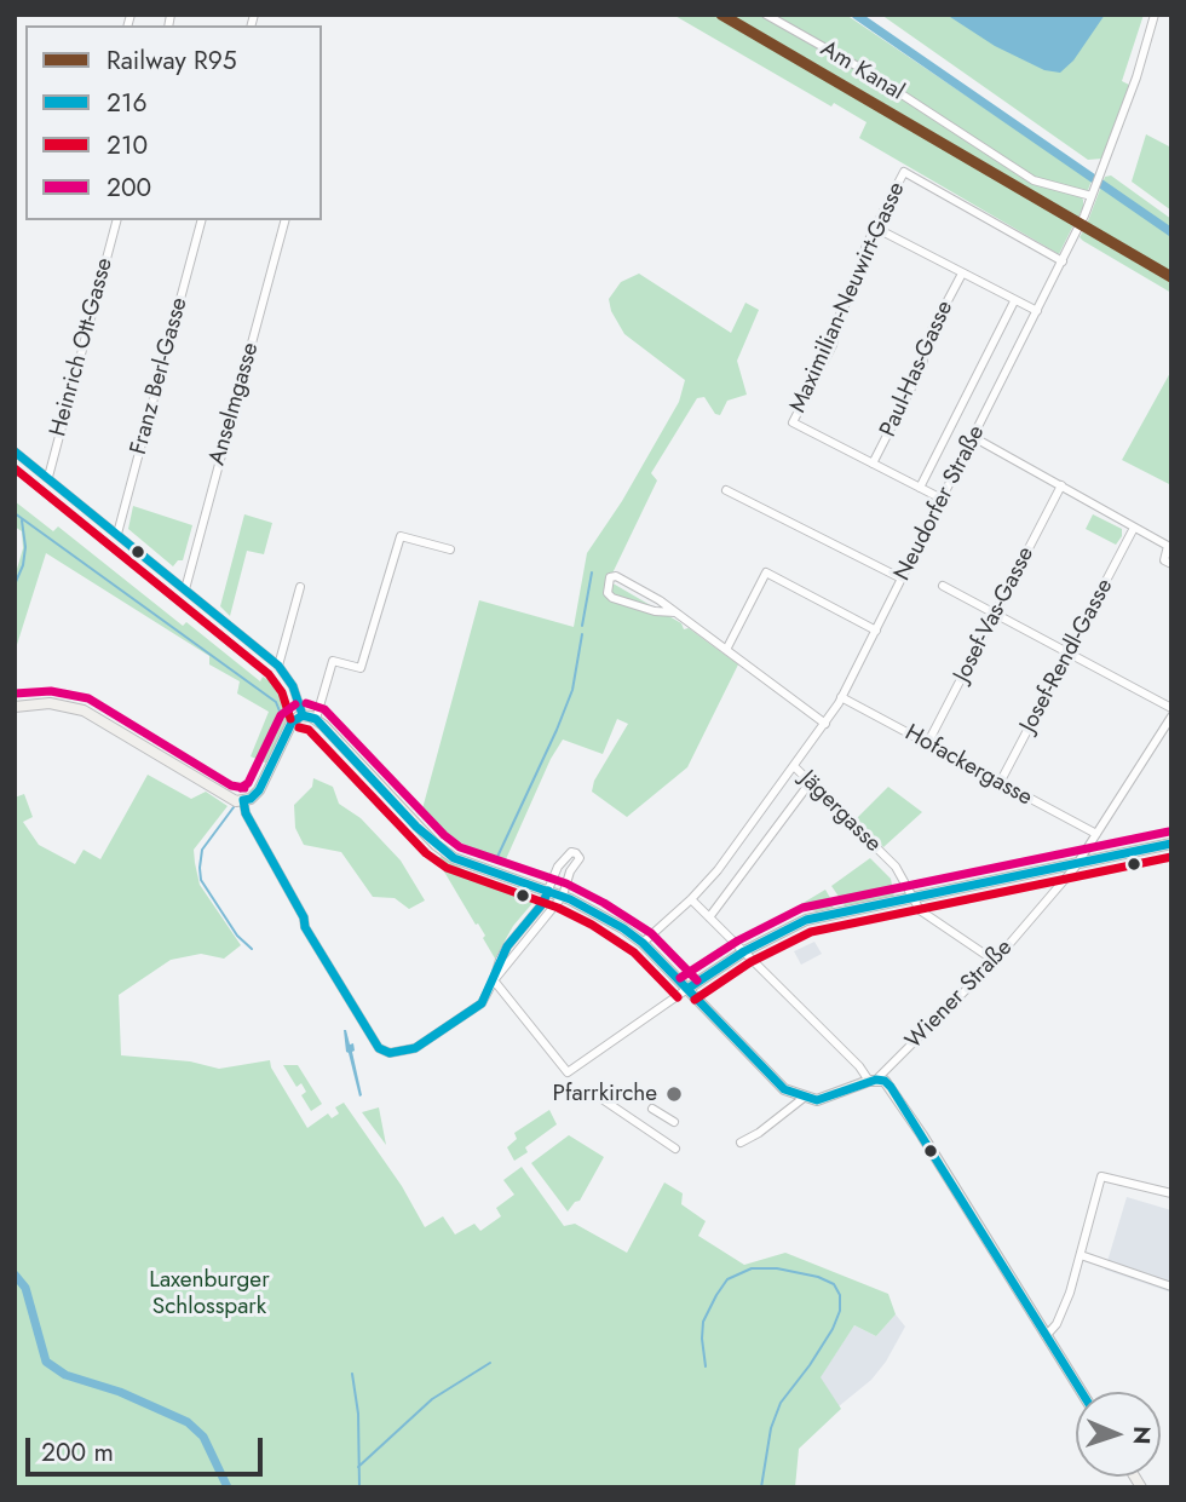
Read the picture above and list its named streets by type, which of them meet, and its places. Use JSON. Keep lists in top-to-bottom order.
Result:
{
  "streets": {
    "main road": ["Wiener Straße"],
    "street": [
      "Am Kanal",
      "Maximilian-Neuwirt-Gasse",
      "Heinrich Ott-Gasse",
      "Paul-Has-Gasse",
      "Franz Berl-Gasse",
      "Anselmgasse",
      "Neudorfer Straße",
      "Josef-Vas-Gasse",
      "Josef-Rendl-Gasse",
      "Hofackergasse",
      "Jägergasse"
    ]
  },
  "crossings": [
    ["Am Kanal", "Neudorfer Straße"],
    ["Maximilian-Neuwirt-Gasse", "Paul-Has-Gasse"],
    ["Maximilian-Neuwirt-Gasse", "Neudorfer Straße"],
    ["Paul-Has-Gasse", "Neudorfer Straße"],
    ["Neudorfer Straße", "Hofackergasse"],
    ["Neudorfer Straße", "Jägergasse"],
    ["Josef-Vas-Gasse", "Hofackergasse"],
    ["Josef-Rendl-Gasse", "Hofackergasse"],
    ["Hofackergasse", "Wiener Straße"],
    ["Jägergasse", "Wiener Straße"]
  ],
  "parks": ["Laxenburger Schlosspark"],
  "places": ["Pfarrkirche"],
  "lines": [
    "rail line R95",
    "transit line 216",
    "transit line 210",
    "transit line 200"
  ],
  "legend": [
    "Railway R95",
    "216",
    "210",
    "200"
  ],
  "scale_bar": "200 m",
  "north": "right"
}
